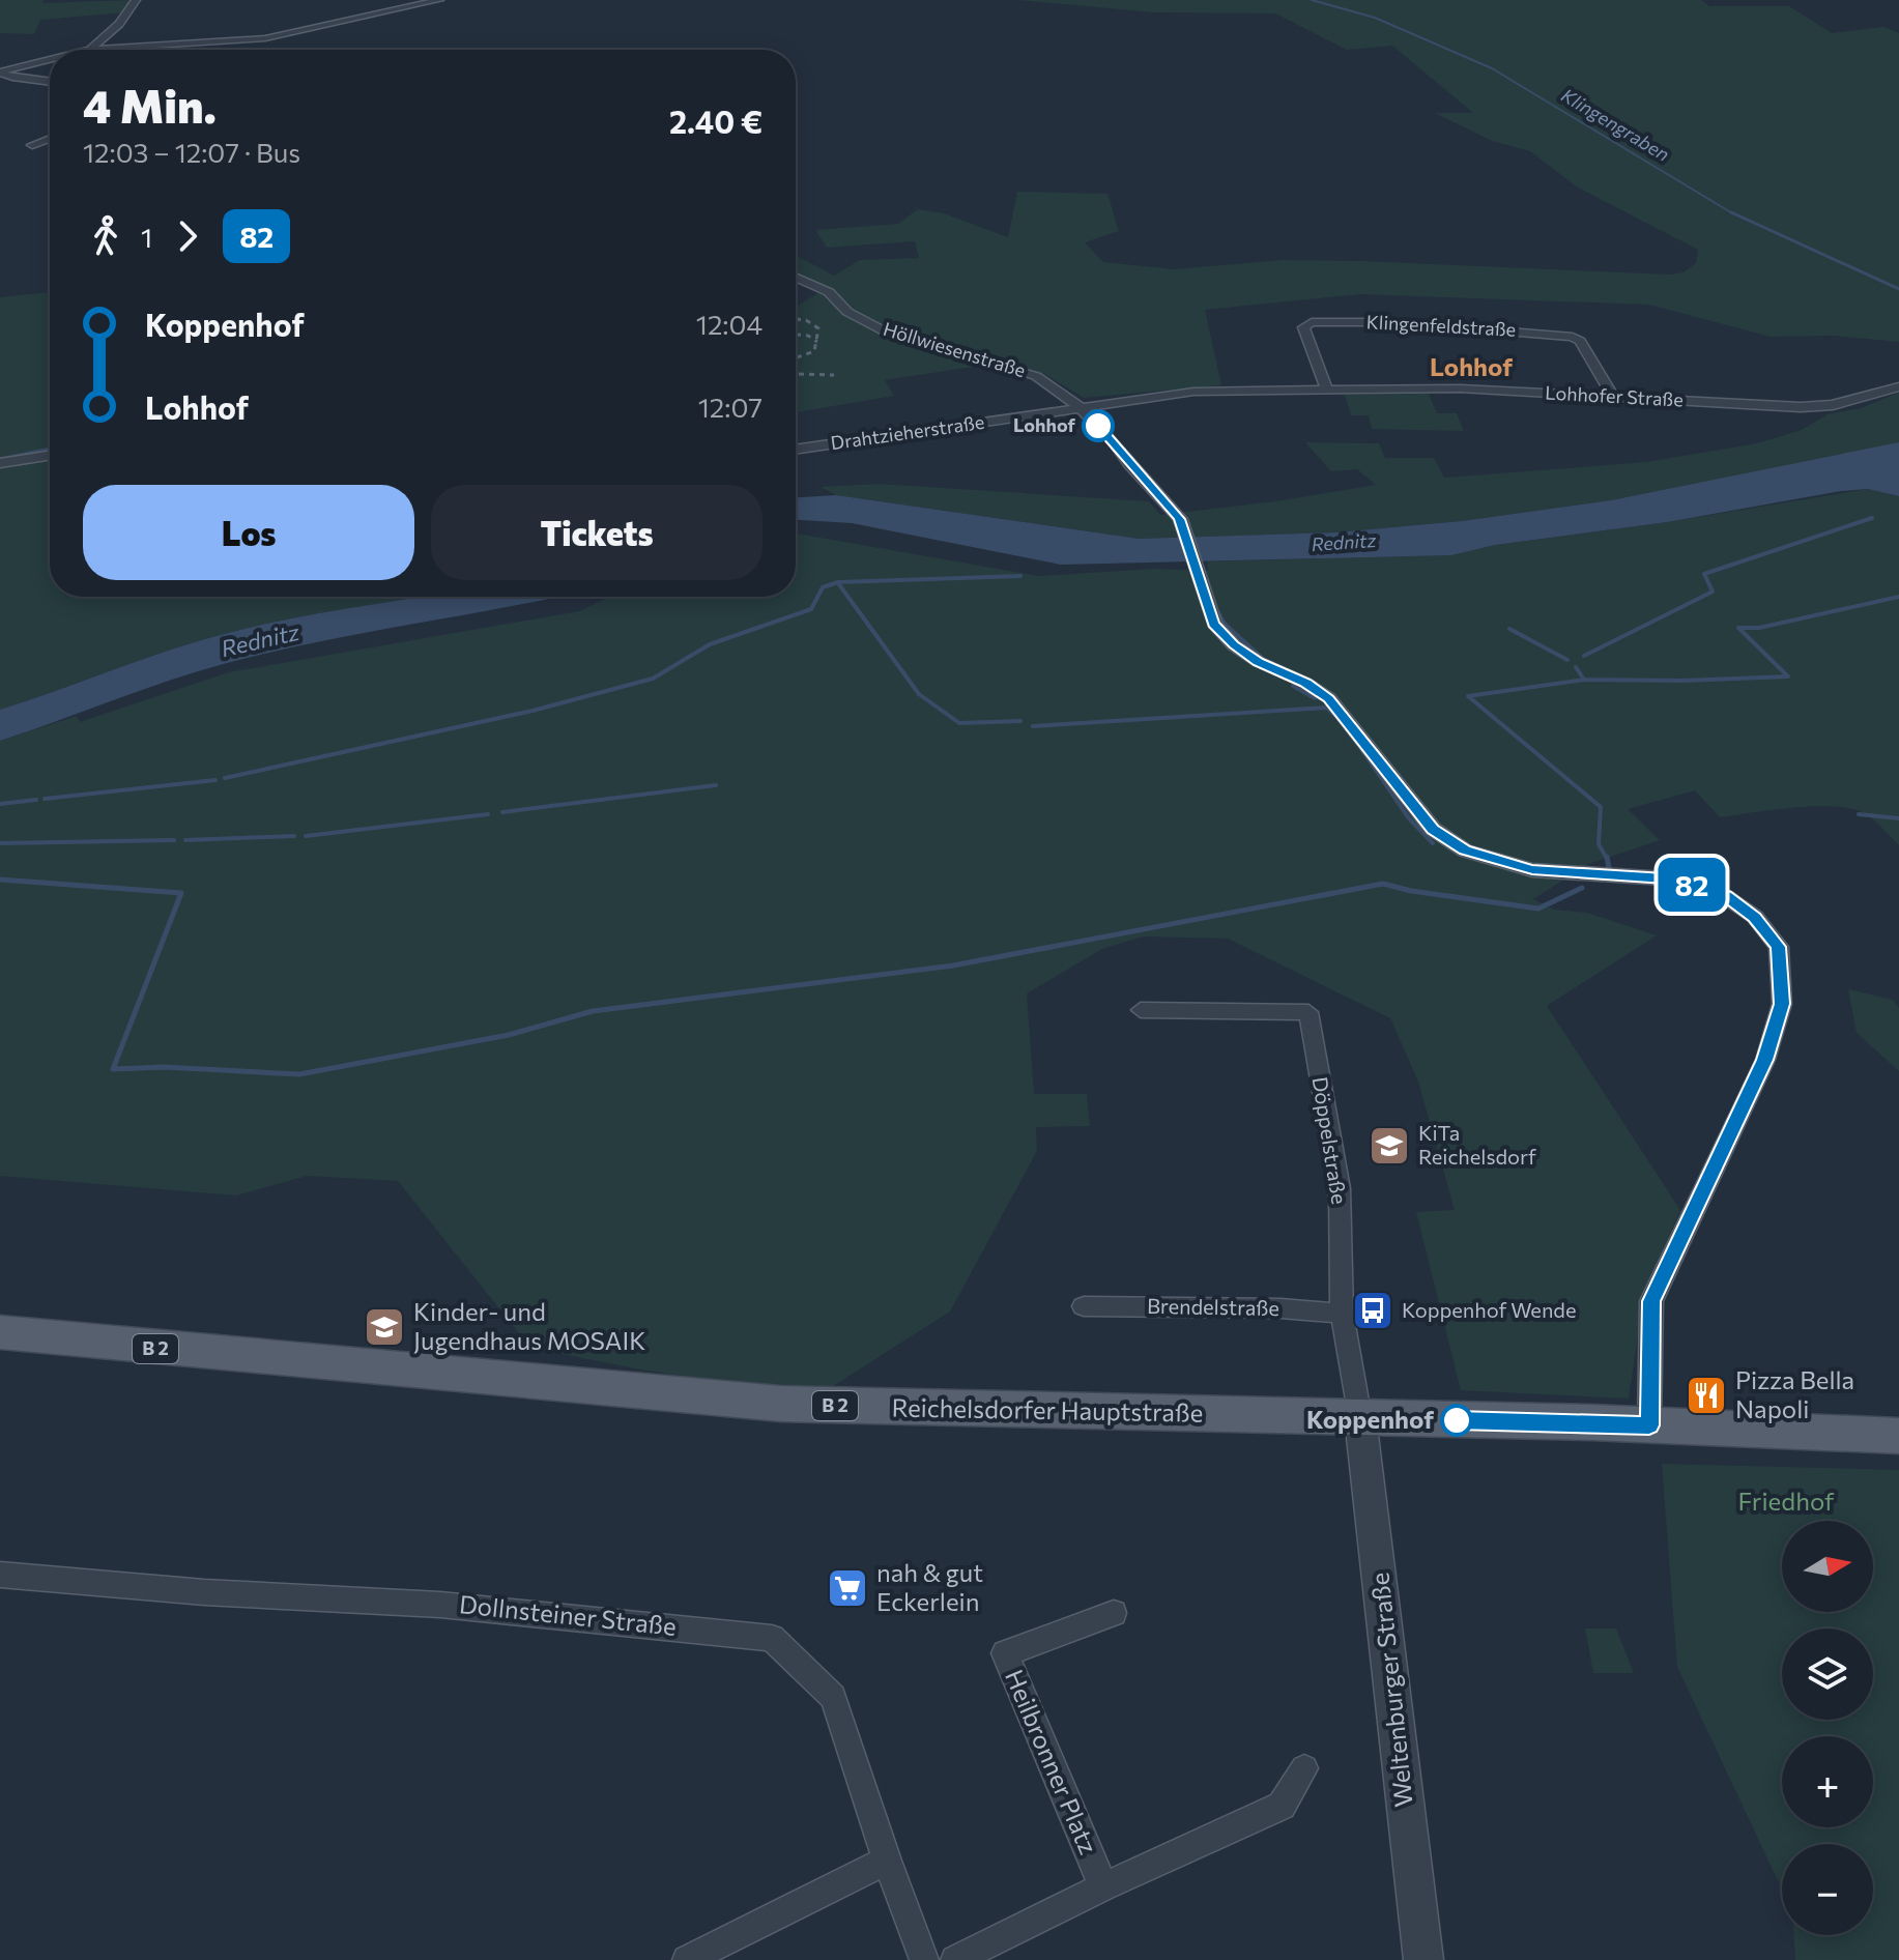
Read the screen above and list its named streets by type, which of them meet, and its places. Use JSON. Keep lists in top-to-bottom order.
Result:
{
  "streets": {
    "main road": ["B 2", "Reichelsdorfer Hauptstraße"],
    "street": [
      "Klingenfeldstraße",
      "Höllwiesenstraße",
      "Lohhofer Straße",
      "Drahtzieherstraße",
      "Döppelstraße",
      "Brendelstraße",
      "Dollnsteiner Straße",
      "Weltenburger Straße",
      "Heilbronner Platz"
    ]
  },
  "crossings": [
    ["Klingenfeldstraße", "Lohhofer Straße"],
    ["Höllwiesenstraße", "Lohhofer Straße"],
    ["Höllwiesenstraße", "Drahtzieherstraße"],
    ["Höllwiesenstraße", "Reichelsdorfer Hauptstraße"],
    ["Lohhofer Straße", "Drahtzieherstraße"],
    ["Döppelstraße", "Brendelstraße"],
    ["Döppelstraße", "Reichelsdorfer Hauptstraße"],
    ["Döppelstraße", "Weltenburger Straße"],
    ["Reichelsdorfer Hauptstraße", "Weltenburger Straße"]
  ],
  "districts": ["Lohhof"],
  "water": ["Klingengraben", "Rednitz"],
  "parks": ["Friedhof"],
  "places": {
    "other": ["Lohhof", "Koppenhof"],
    "school or university": ["KiTa Reichelsdorf", "Kinder- und Jugendhaus MOSAIK"],
    "bus stop": ["Koppenhof Wende"],
    "restaurant": ["Pizza Bella Napoli"],
    "supermarket": ["nah & gut Eckerlein"]
  },
  "lines": ["bus line 82"],
  "north": "right",
  "page": {
    "on_map": "82",
    "heading": ["4 Min.", "12:03 – 12:07 · Bus", "2.40 €"],
    "legs": ["1", "82"],
    "list": [
      {
        "name": "Koppenhof",
        "value": "12:04"
      },
      {
        "name": "Lohhof",
        "value": "12:07"
      }
    ],
    "buttons": ["Los", "Tickets"],
    "map_buttons": ["+", "−"]
  }
}
